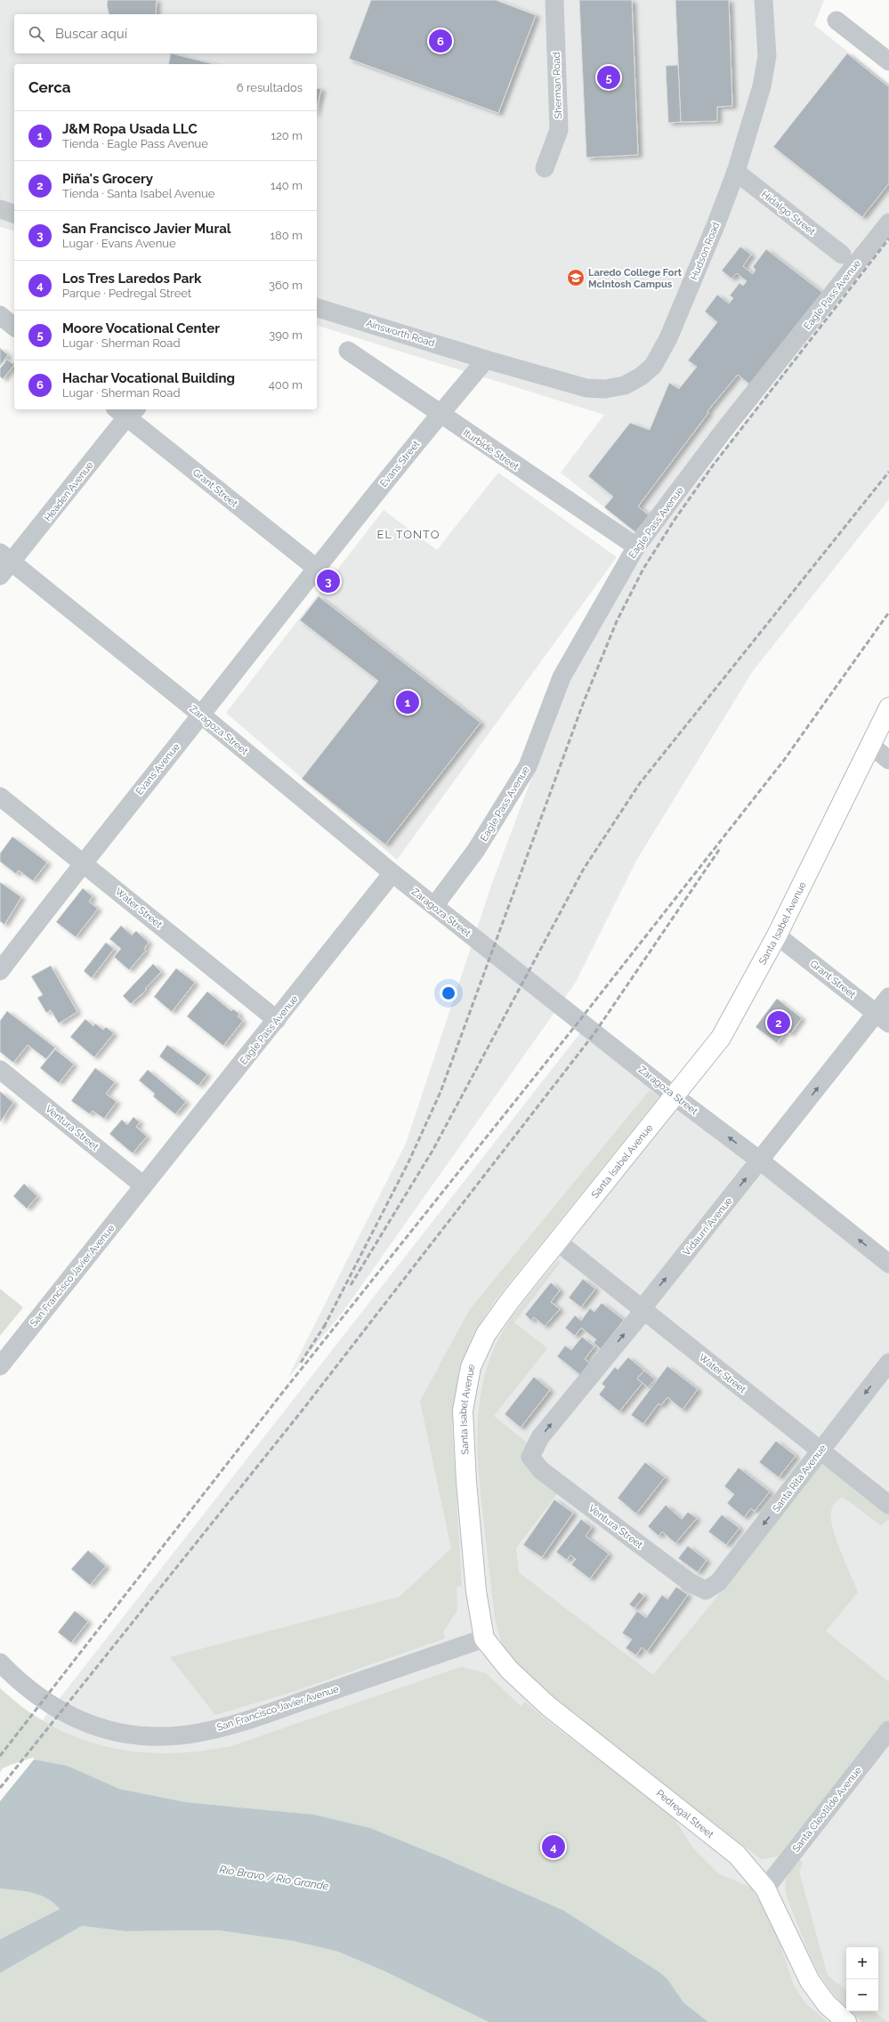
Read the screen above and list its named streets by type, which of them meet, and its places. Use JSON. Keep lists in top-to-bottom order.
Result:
{
  "streets": {
    "main road": ["Santa Isabel Avenue", "Pedregal Street"],
    "street": [
      "Sherman Road",
      "Hidalgo Street",
      "Hudson Road",
      "Eagle Pass Avenue",
      "Ainsworth Road",
      "Iturbide Street",
      "Evans Street",
      "Grant Street",
      "Headen Avenue",
      "Zaragoza Street",
      "Evans Avenue",
      "Water Street",
      "Ventura Street",
      "Vidaurri Avenue",
      "San Francisco Javier Avenue",
      "Santa Rita Avenue",
      "Santa Cleotilde Avenue"
    ]
  },
  "crossings": [
    ["Hidalgo Street", "Hudson Road"],
    ["Hudson Road", "Ainsworth Road"],
    ["Hudson Road", "Evans Street"],
    ["Eagle Pass Avenue", "Iturbide Street"],
    ["Eagle Pass Avenue", "Zaragoza Street"],
    ["Eagle Pass Avenue", "Water Street"],
    ["Eagle Pass Avenue", "Ventura Street"],
    ["Eagle Pass Avenue", "San Francisco Javier Avenue"],
    ["Ainsworth Road", "Evans Street"],
    ["Iturbide Street", "Evans Street"],
    ["Evans Street", "Grant Street"],
    ["Evans Street", "Evans Avenue"],
    ["Grant Street", "Headen Avenue"],
    ["Grant Street", "Evans Avenue"],
    ["Grant Street", "Santa Isabel Avenue"],
    ["Grant Street", "Vidaurri Avenue"],
    ["Headen Avenue", "Zaragoza Street"],
    ["Zaragoza Street", "Evans Avenue"],
    ["Zaragoza Street", "Santa Isabel Avenue"],
    ["Zaragoza Street", "Vidaurri Avenue"],
    ["Evans Avenue", "Water Street"],
    ["Water Street", "Santa Isabel Avenue"],
    ["Water Street", "Vidaurri Avenue"],
    ["Water Street", "Santa Rita Avenue"],
    ["Santa Isabel Avenue", "San Francisco Javier Avenue"],
    ["Santa Isabel Avenue", "Pedregal Street"],
    ["Ventura Street", "Vidaurri Avenue"],
    ["Ventura Street", "San Francisco Javier Avenue"],
    ["Ventura Street", "Santa Rita Avenue"],
    ["San Francisco Javier Avenue", "Pedregal Street"],
    ["Santa Cleotilde Avenue", "Pedregal Street"]
  ],
  "one_way": ["Vidaurri Avenue", "Santa Rita Avenue"],
  "districts": ["EL TONTO"],
  "water": ["Río Bravo / Rio Grande"],
  "places": {
    "school or university": ["Laredo College Fort McIntosh Campus"]
  },
  "page": {
    "search": "Buscar aquí",
    "pins": [
      "6",
      "5",
      "3",
      "1",
      "2",
      "4"
    ],
    "heading": ["Cerca", "6 resultados"],
    "list": [
      {
        "mark": "1",
        "name": "J&M Ropa Usada LLC",
        "note": "Tienda · Eagle Pass Avenue",
        "value": "120 m"
      },
      {
        "mark": "2",
        "name": "Piña's Grocery",
        "note": "Tienda · Santa Isabel Avenue",
        "value": "140 m"
      },
      {
        "mark": "3",
        "name": "San Francisco Javier Mural",
        "note": "Lugar · Evans Avenue",
        "value": "180 m"
      },
      {
        "mark": "4",
        "name": "Los Tres Laredos Park",
        "note": "Parque · Pedregal Street",
        "value": "360 m"
      },
      {
        "mark": "5",
        "name": "Moore Vocational Center",
        "note": "Lugar · Sherman Road",
        "value": "390 m"
      },
      {
        "mark": "6",
        "name": "Hachar Vocational Building",
        "note": "Lugar · Sherman Road",
        "value": "400 m"
      }
    ],
    "map_buttons": ["+", "−"]
  }
}
